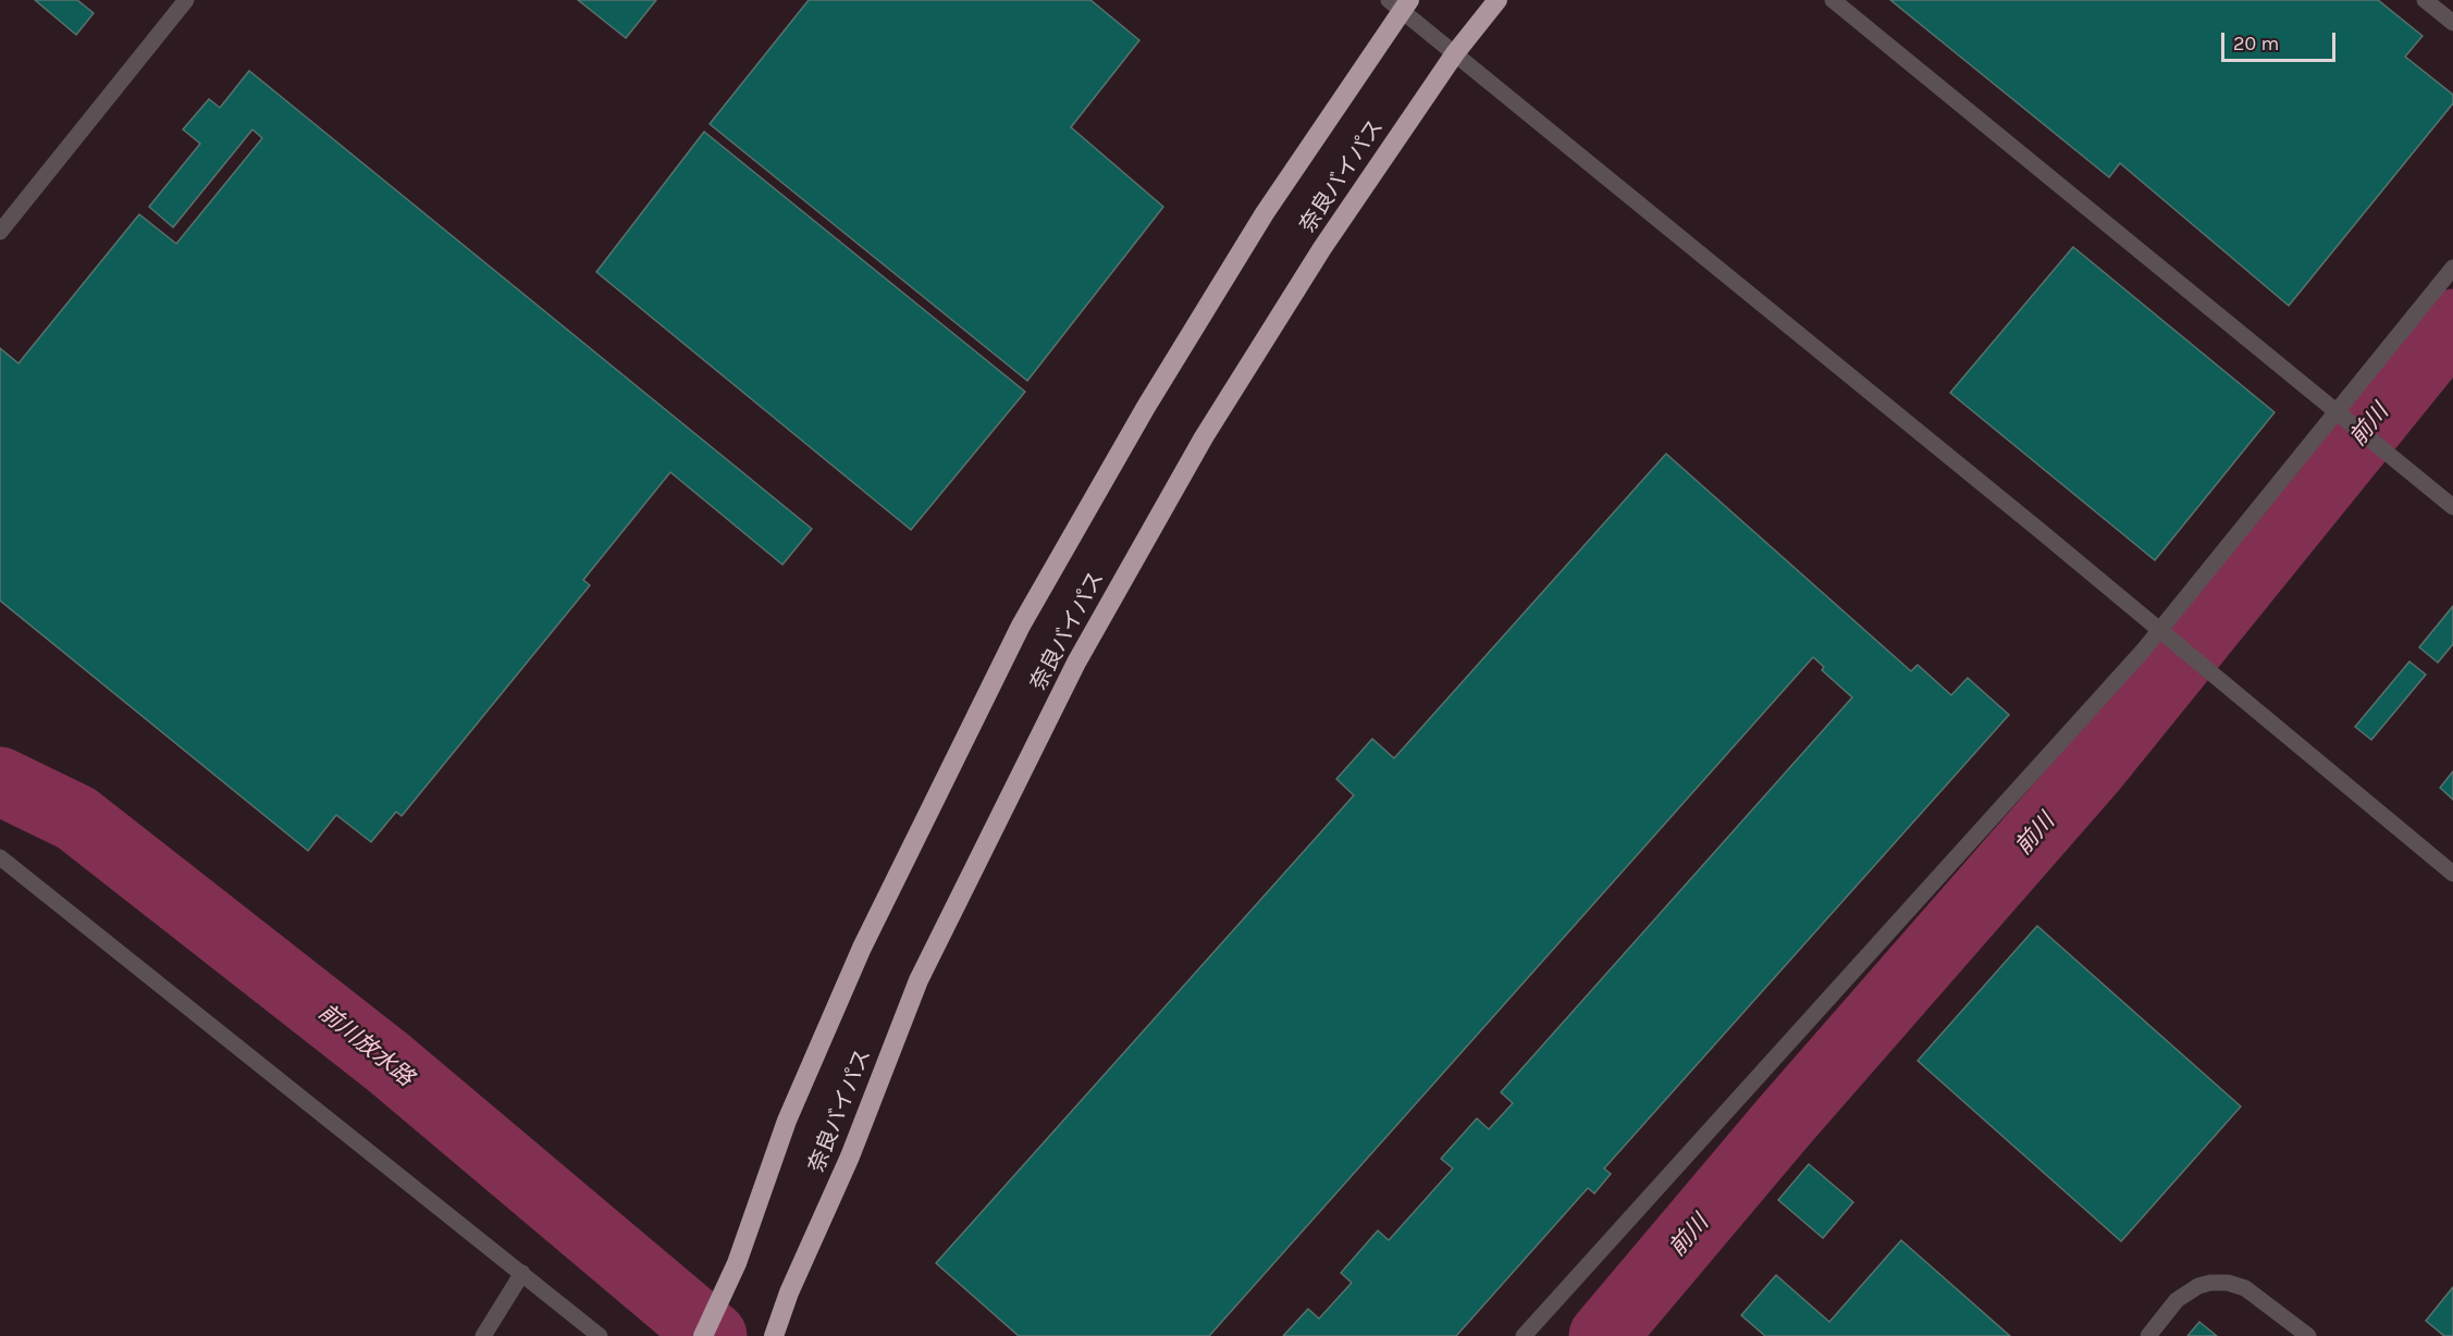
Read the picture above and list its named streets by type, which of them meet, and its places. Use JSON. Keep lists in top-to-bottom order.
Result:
{
  "streets": {
    "highway": ["奈良バイパス"]
  },
  "water": ["前川", "前川放水路"],
  "scale_bar": "20 m"
}
